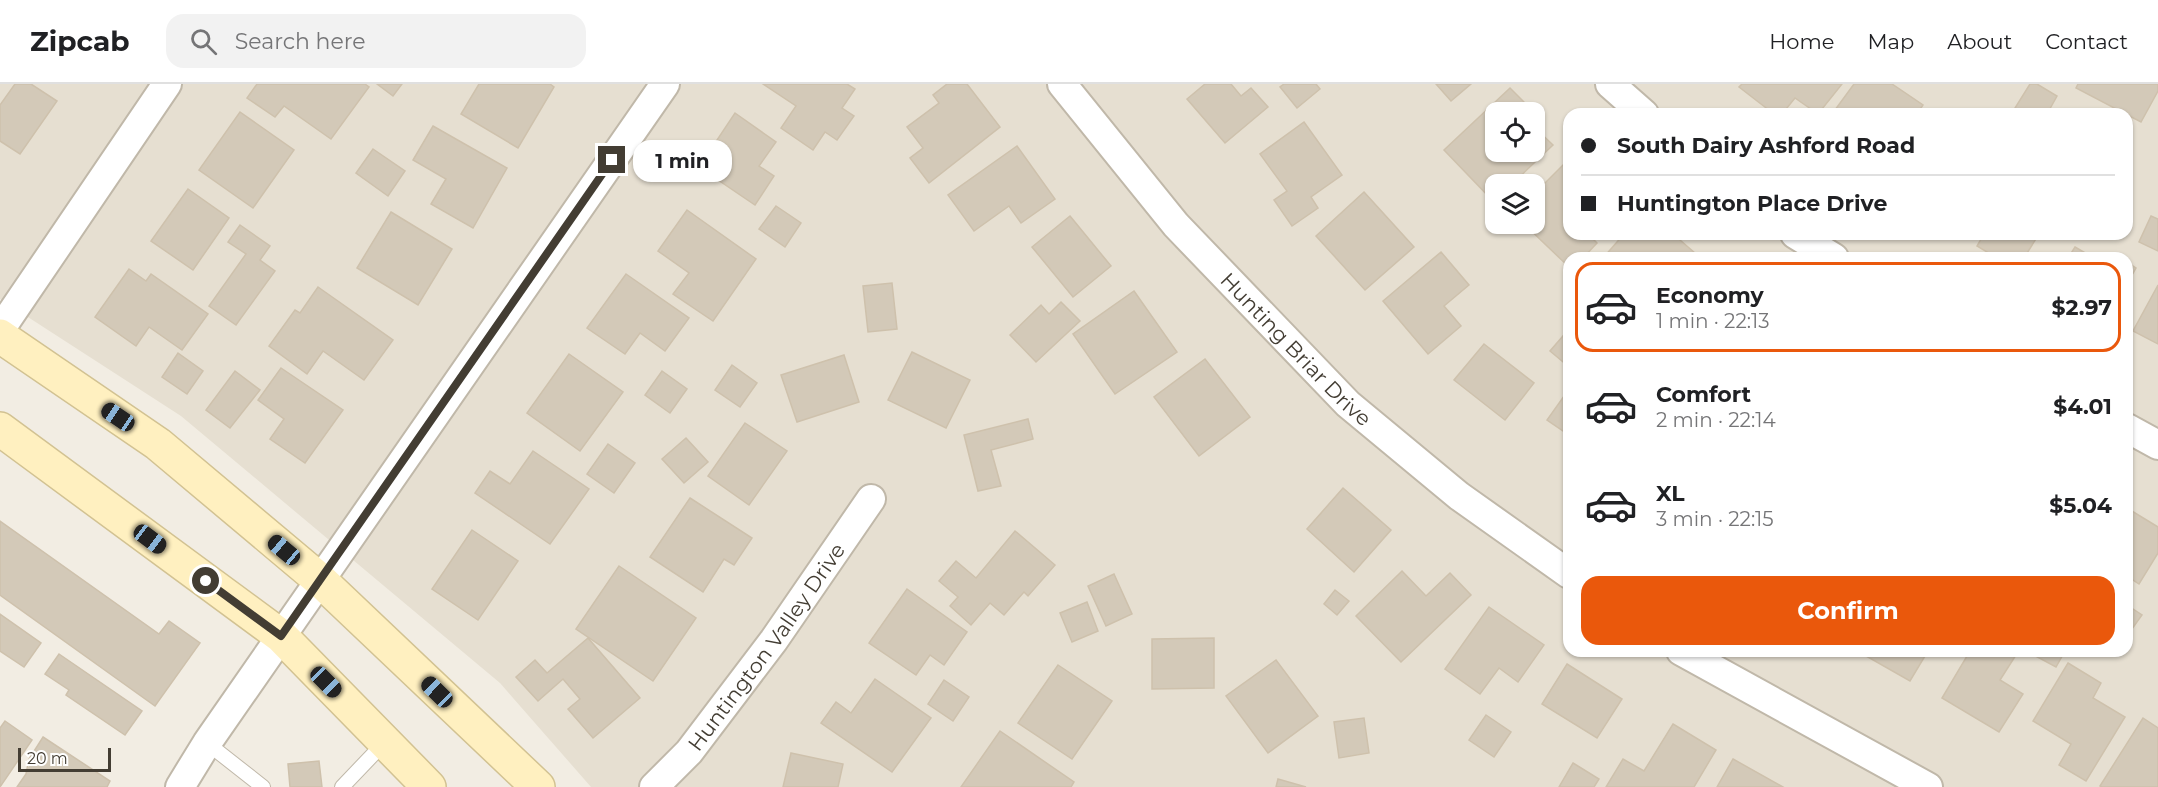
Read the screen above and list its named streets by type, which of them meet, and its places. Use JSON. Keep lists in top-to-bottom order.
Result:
{
  "streets": {
    "street": ["Hunting Briar Drive", "Huntington Valley Drive"]
  },
  "scale_bar": "20 m",
  "page": {
    "header": "Zipcab",
    "search": "Search here",
    "nav": [
      "Home",
      "Map",
      "About",
      "Contact"
    ],
    "banner": ["South Dairy Ashford Road", "Huntington Place Drive"],
    "bubble": "1 min",
    "list": [
      {
        "name": "Economy",
        "note": "1 min · 22:13",
        "value": "$2.97"
      },
      {
        "name": "Comfort",
        "note": "2 min · 22:14",
        "value": "$4.01"
      },
      {
        "name": "XL",
        "note": "3 min · 22:15",
        "value": "$5.04"
      }
    ],
    "buttons": "Confirm",
    "scale": "20 m"
  }
}
